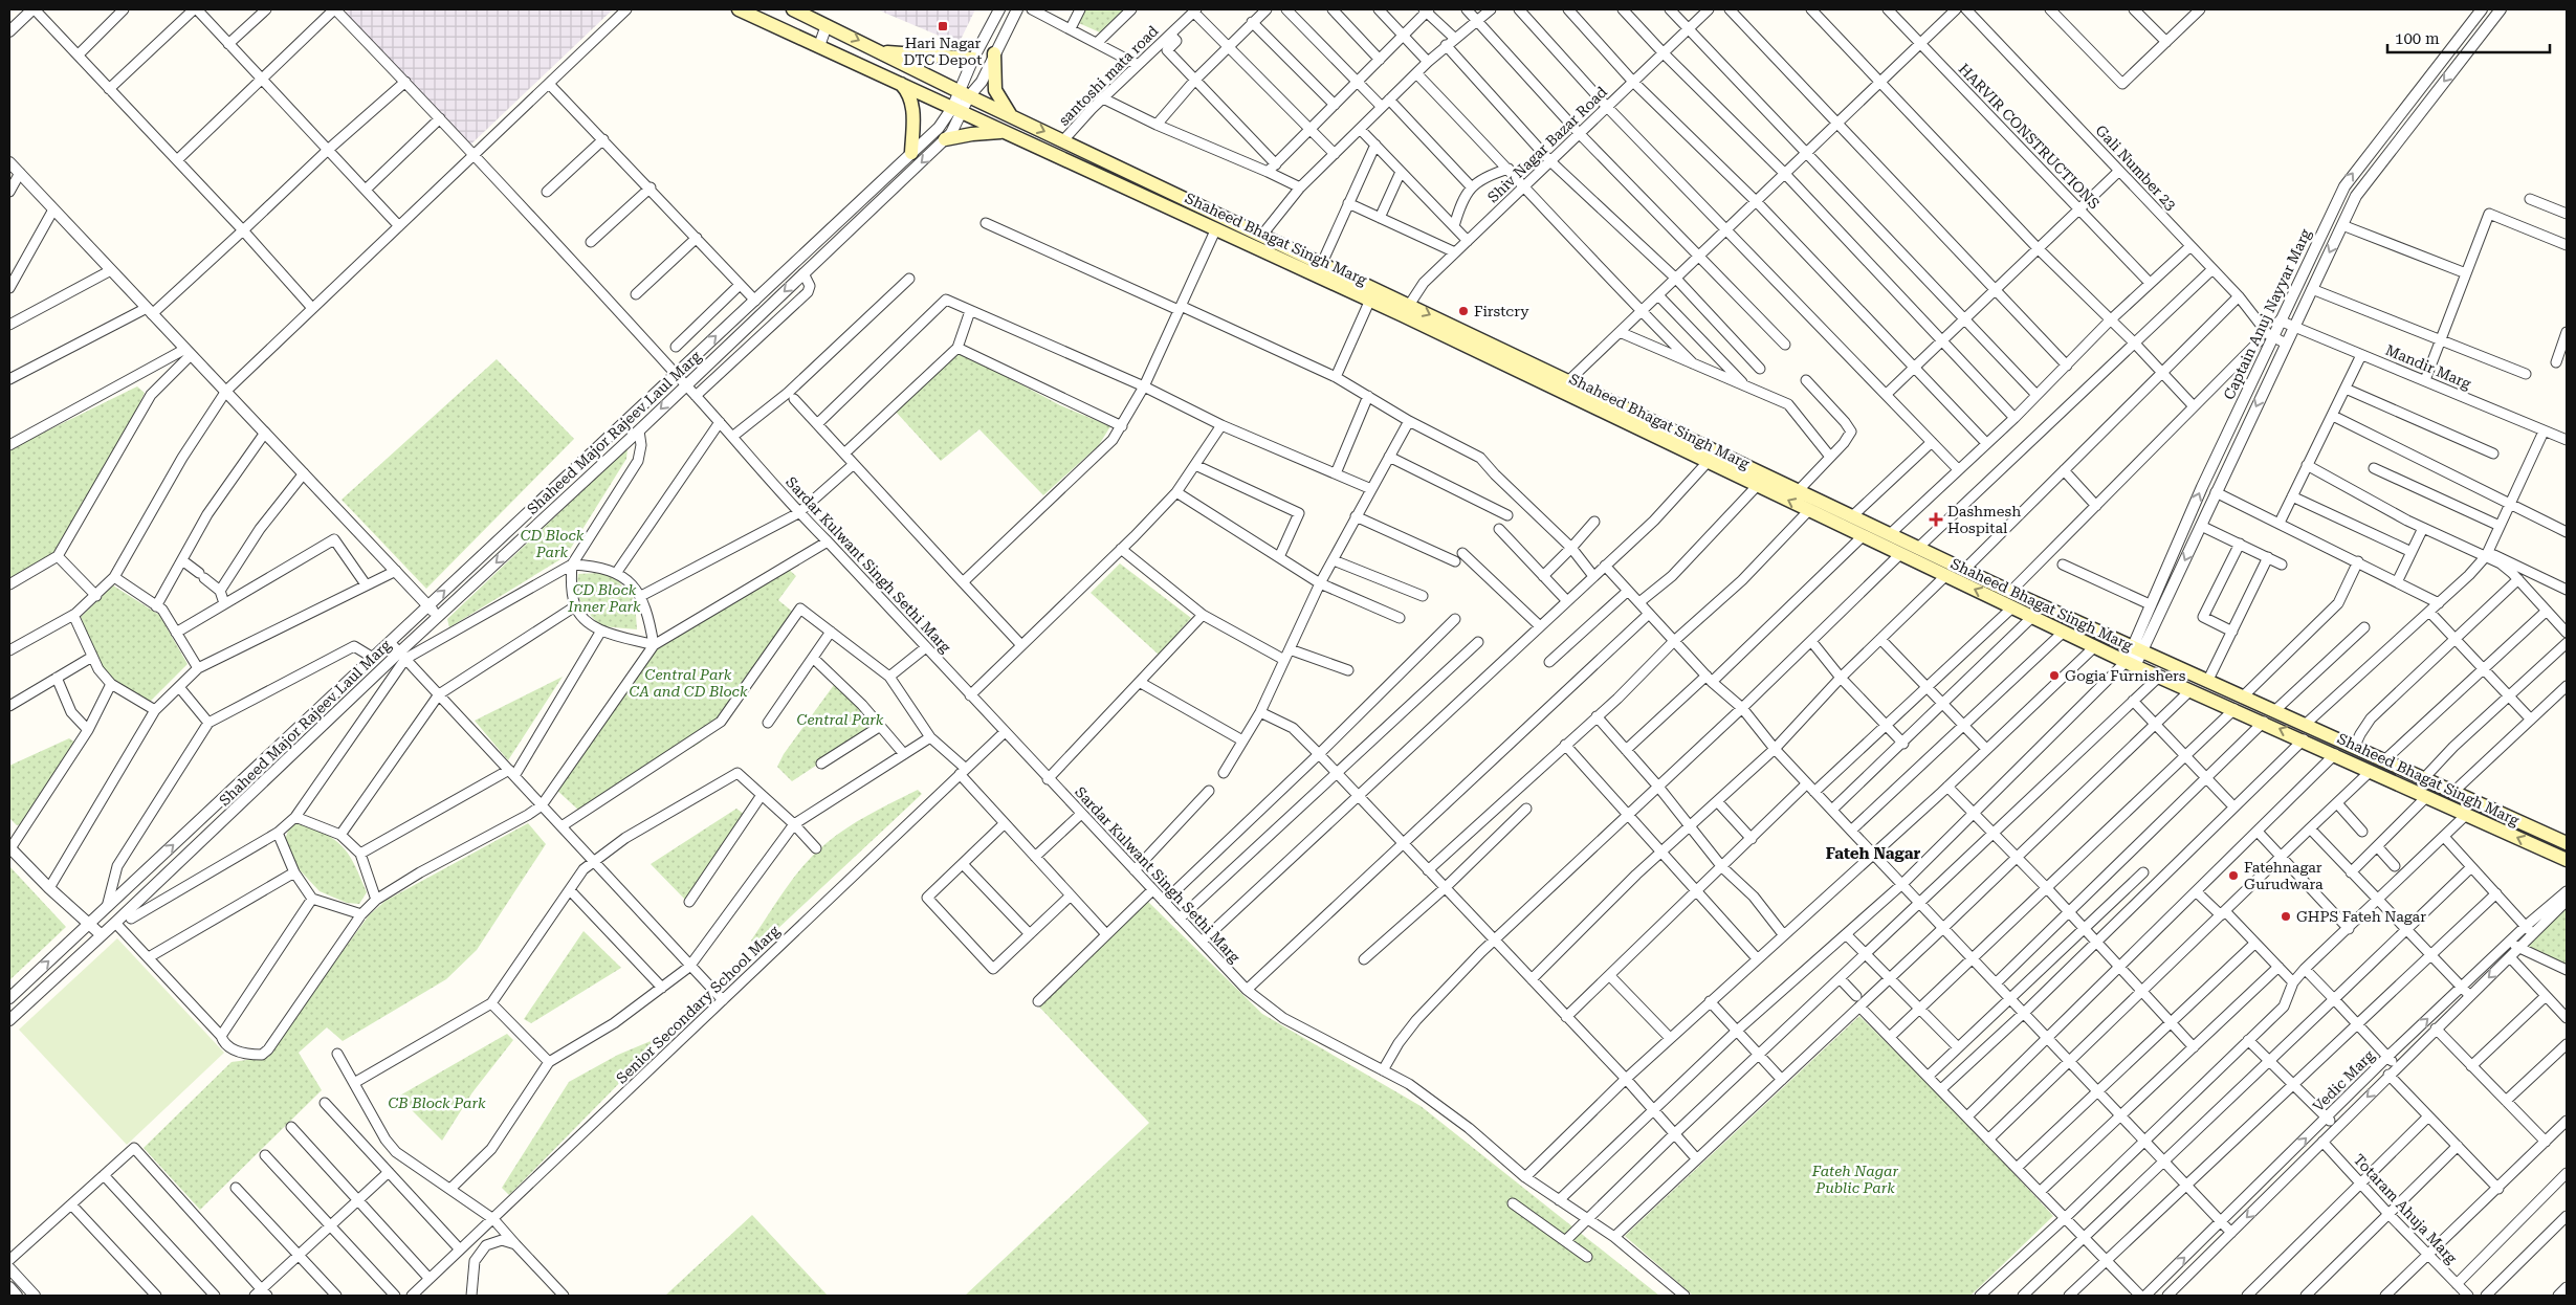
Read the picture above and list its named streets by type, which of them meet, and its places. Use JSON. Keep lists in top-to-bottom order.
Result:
{
  "streets": {
    "main road": ["Shaheed Bhagat Singh Marg"],
    "street": [
      "santoshi mata road",
      "HARVIR CONSTRUCTIONS",
      "Shiv Nagar Bazar Road",
      "Gali Number 23",
      "Captain Anuj Nayyar Marg",
      "Mandir Marg",
      "Shaheed Major Rajeev Laul Marg",
      "Sardar Kulwant Singh Sethi Marg",
      "Senior Secondary School Marg",
      "Vedic Marg",
      "Totaram Ahuja Marg"
    ]
  },
  "crossings": [
    ["santoshi mata road", "Shaheed Bhagat Singh Marg"],
    ["Shiv Nagar Bazar Road", "Shaheed Bhagat Singh Marg"],
    ["Gali Number 23", "Captain Anuj Nayyar Marg"],
    ["Shaheed Bhagat Singh Marg", "Captain Anuj Nayyar Marg"],
    ["Shaheed Bhagat Singh Marg", "Shaheed Major Rajeev Laul Marg"],
    ["Captain Anuj Nayyar Marg", "Mandir Marg"],
    ["Shaheed Major Rajeev Laul Marg", "Sardar Kulwant Singh Sethi Marg"],
    ["Sardar Kulwant Singh Sethi Marg", "Senior Secondary School Marg"],
    ["Vedic Marg", "Totaram Ahuja Marg"]
  ],
  "districts": ["Fateh Nagar"],
  "parks": [
    "CD Block Park",
    "CD Block Inner Park",
    "Central Park CA and CD Block",
    "Central Park",
    "CB Block Park",
    "Fateh Nagar Public Park"
  ],
  "places": {
    "transit": ["Hari Nagar DTC Depot"],
    "other": [
      "Firstcry",
      "Gogia Furnishers",
      "Fatehnagar Gurudwara",
      "GHPS Fateh Nagar"
    ],
    "health": ["Dashmesh Hospital"]
  },
  "scale_bar": "100 m"
}
